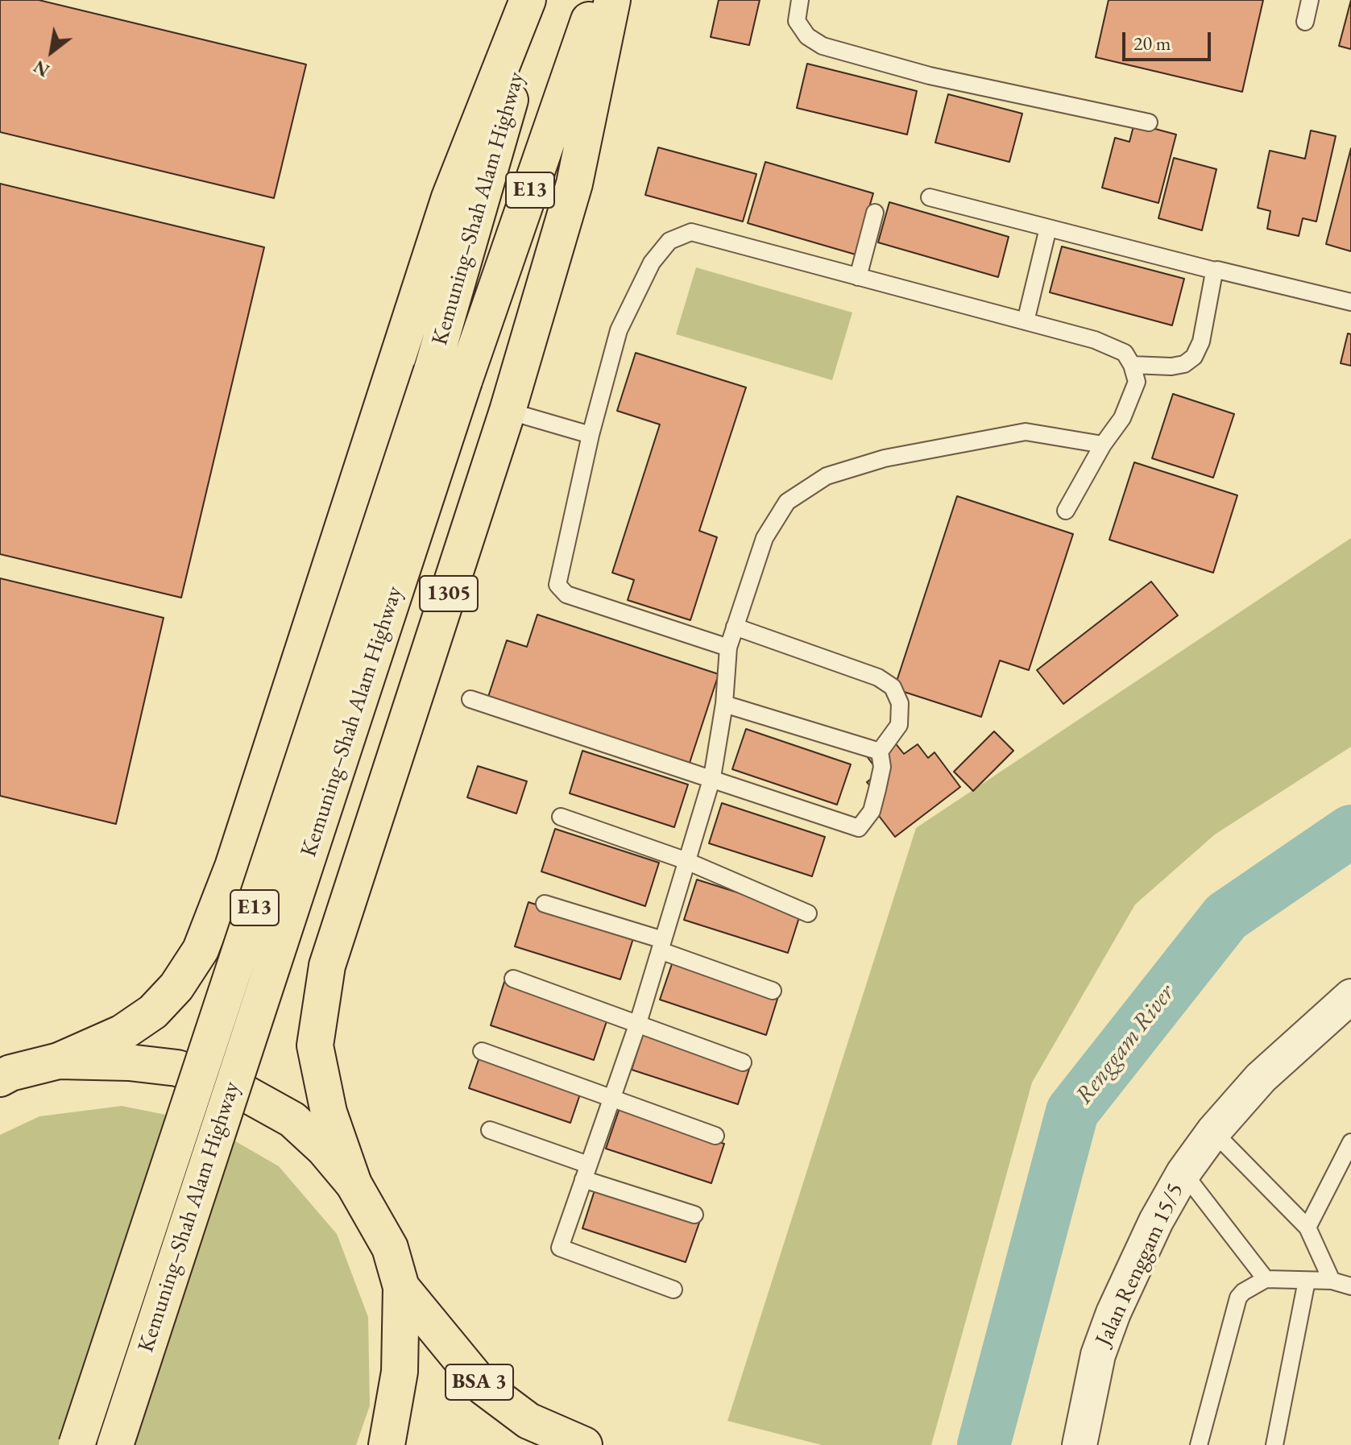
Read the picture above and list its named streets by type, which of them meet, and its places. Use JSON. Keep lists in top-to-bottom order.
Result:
{
  "streets": {
    "main road": [
      "E13",
      "Kemuning–Shah Alam Highway",
      "1305",
      "BSA 3"
    ],
    "street": ["Jalan Renggam 15/5"]
  },
  "water": ["Renggam River"],
  "scale_bar": "20 m",
  "north": "bottom left"
}
